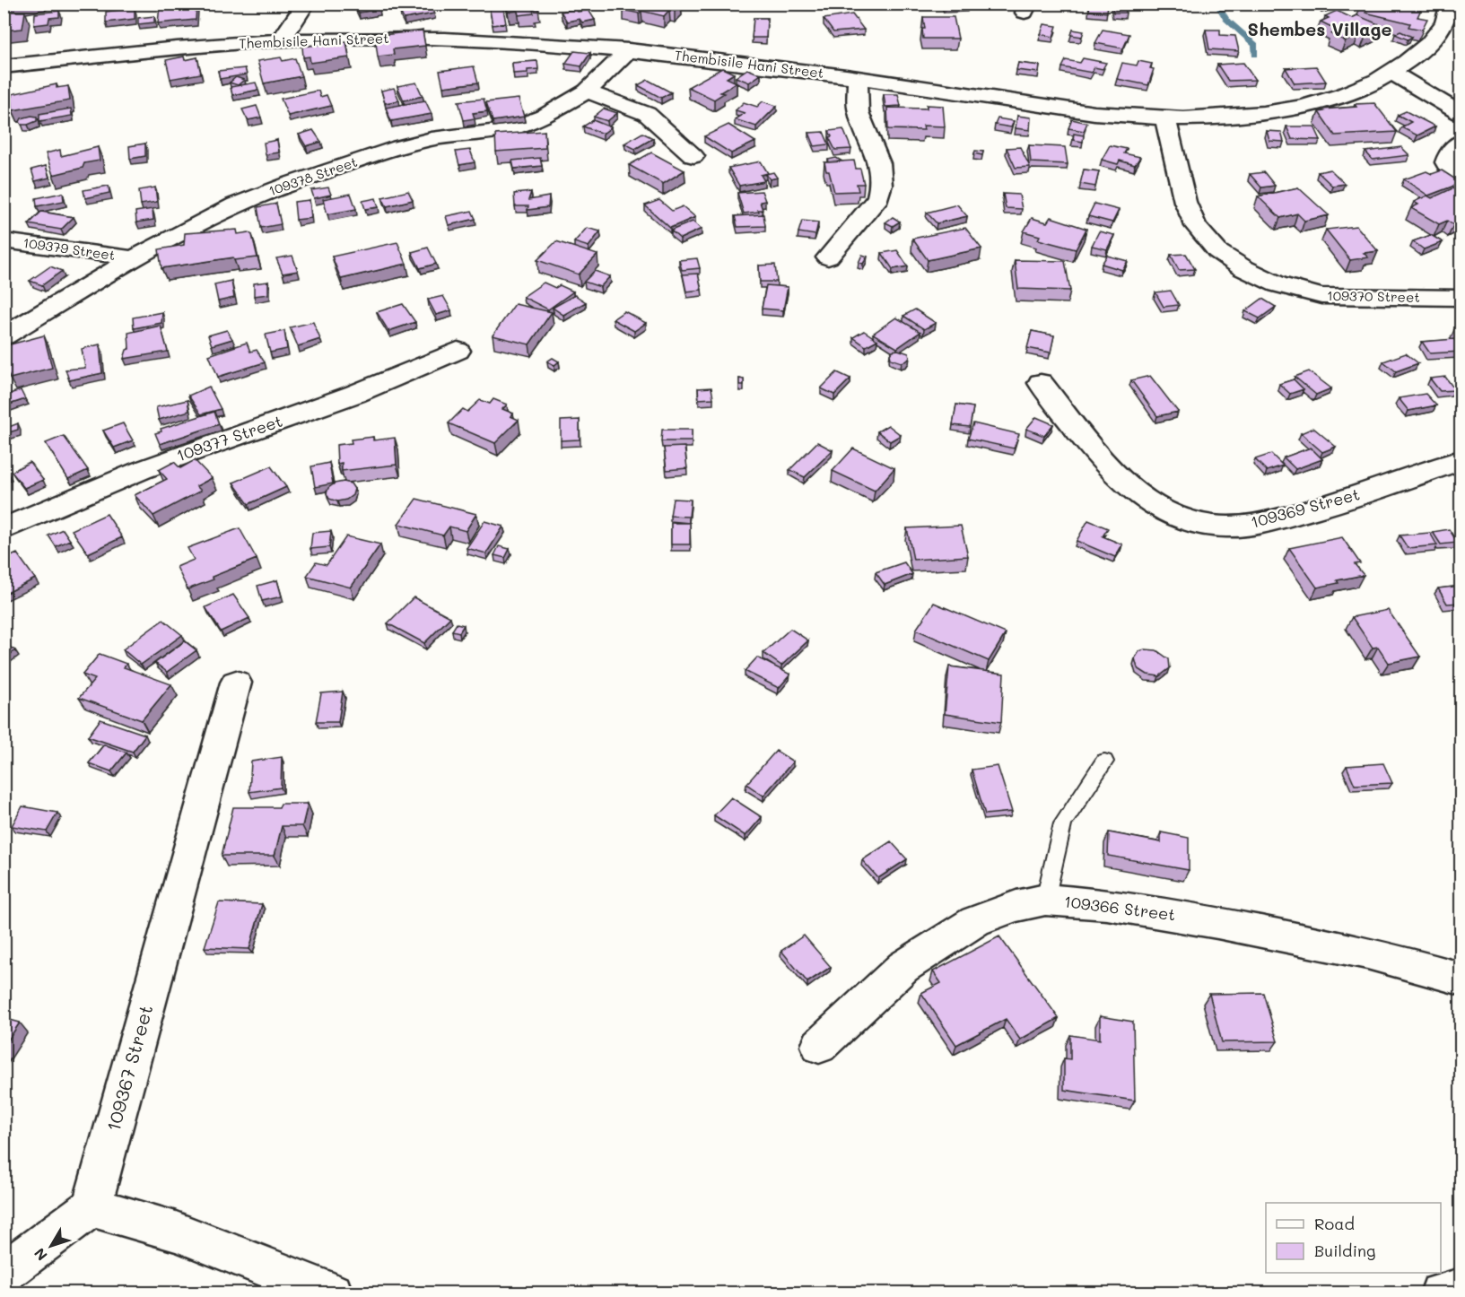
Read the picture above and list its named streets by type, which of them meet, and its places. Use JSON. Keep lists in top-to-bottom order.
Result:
{
  "streets": {
    "street": [
      "Thembisile Hani Street",
      "109378 Street",
      "109379 Street",
      "109370 Street",
      "109377 Street",
      "109369 Street",
      "109366 Street",
      "109367 Street"
    ]
  },
  "crossings": [
    ["Thembisile Hani Street", "109378 Street"],
    ["Thembisile Hani Street", "109370 Street"],
    ["109378 Street", "109379 Street"]
  ],
  "districts": ["Shembes Village"],
  "legend": ["Road", "Building"],
  "north": "bottom left"
}
